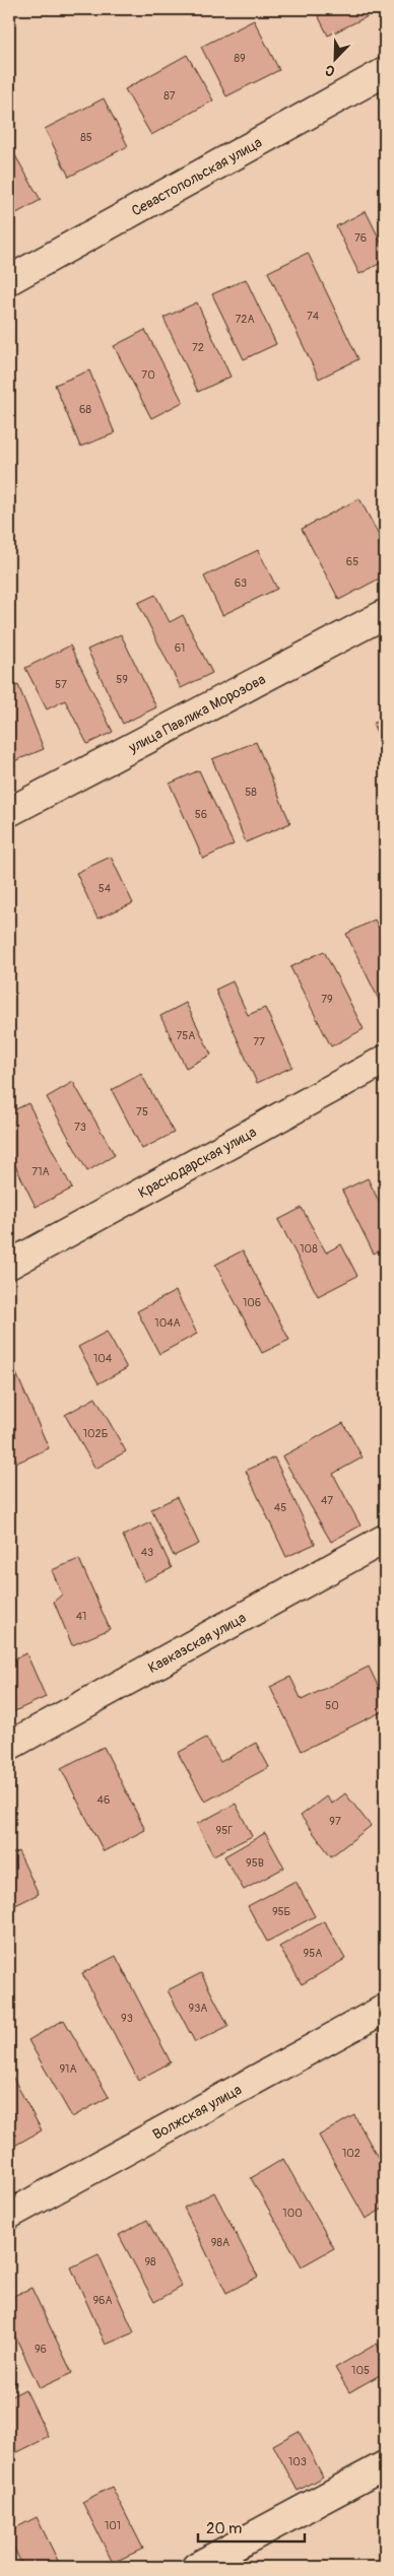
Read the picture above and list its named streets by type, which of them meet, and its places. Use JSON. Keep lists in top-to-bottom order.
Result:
{
  "streets": {
    "street": [
      "Севастопольская улица",
      "улица Павлика Морозова",
      "Краснодарская улица",
      "Кавказская улица",
      "Волжская улица"
    ]
  },
  "house_numbers": [
    "89",
    "87",
    "85",
    "76",
    "74",
    "72А",
    "72",
    "70",
    "68",
    "65",
    "63",
    "61",
    "59",
    "57",
    "58",
    "56",
    "54",
    "79",
    "75А",
    "77",
    "75",
    "73",
    "71А",
    "108",
    "106",
    "104А",
    "104",
    "102Б",
    "47",
    "45",
    "43",
    "41",
    "50",
    "46",
    "97",
    "95Г",
    "95В",
    "95Б",
    "95А",
    "93А",
    "93",
    "91А",
    "102",
    "100",
    "98А",
    "98",
    "96А",
    "96",
    "105",
    "103",
    "101"
  ],
  "scale_bar": "20 m",
  "north": "bottom left"
}
